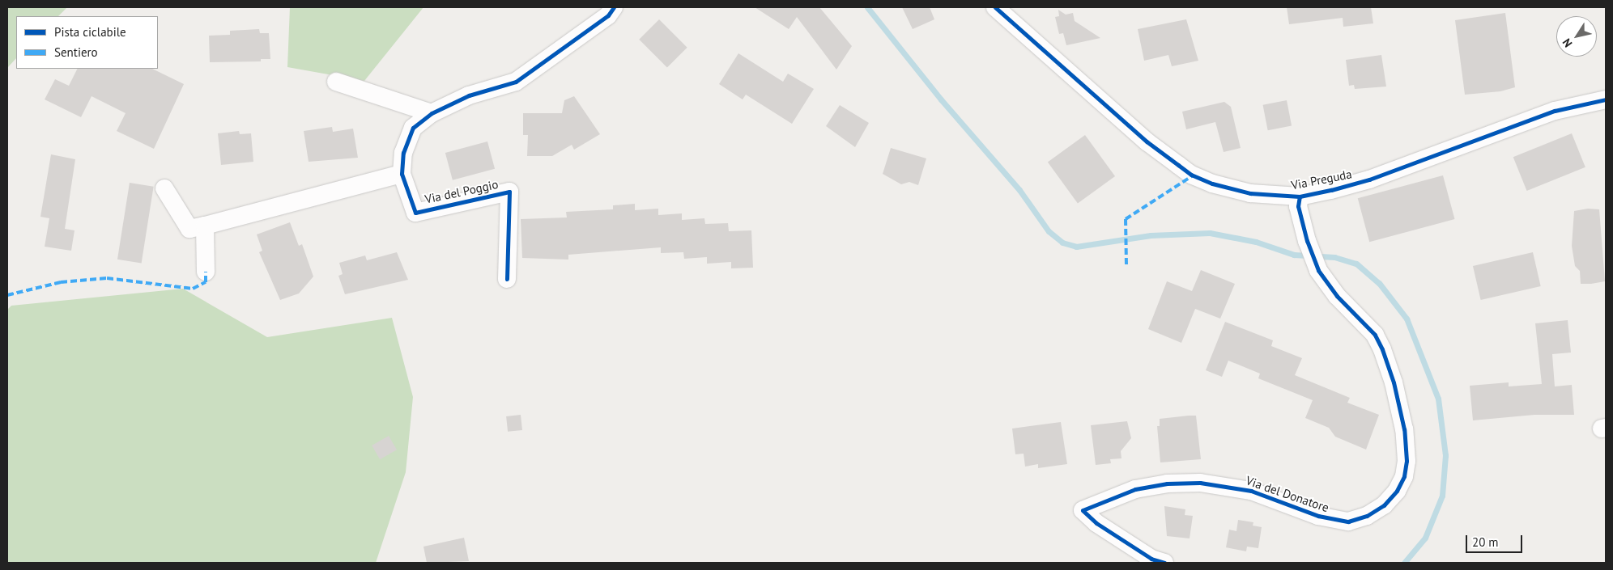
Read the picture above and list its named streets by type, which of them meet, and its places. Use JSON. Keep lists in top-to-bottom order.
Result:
{
  "streets": {
    "street": ["Via Preguda", "Via del Poggio", "Via del Donatore"]
  },
  "crossings": [
    ["Via Preguda", "Via del Donatore"]
  ],
  "legend": ["Pista ciclabile", "Sentiero"],
  "scale_bar": "20 m",
  "north": "bottom left"
}
